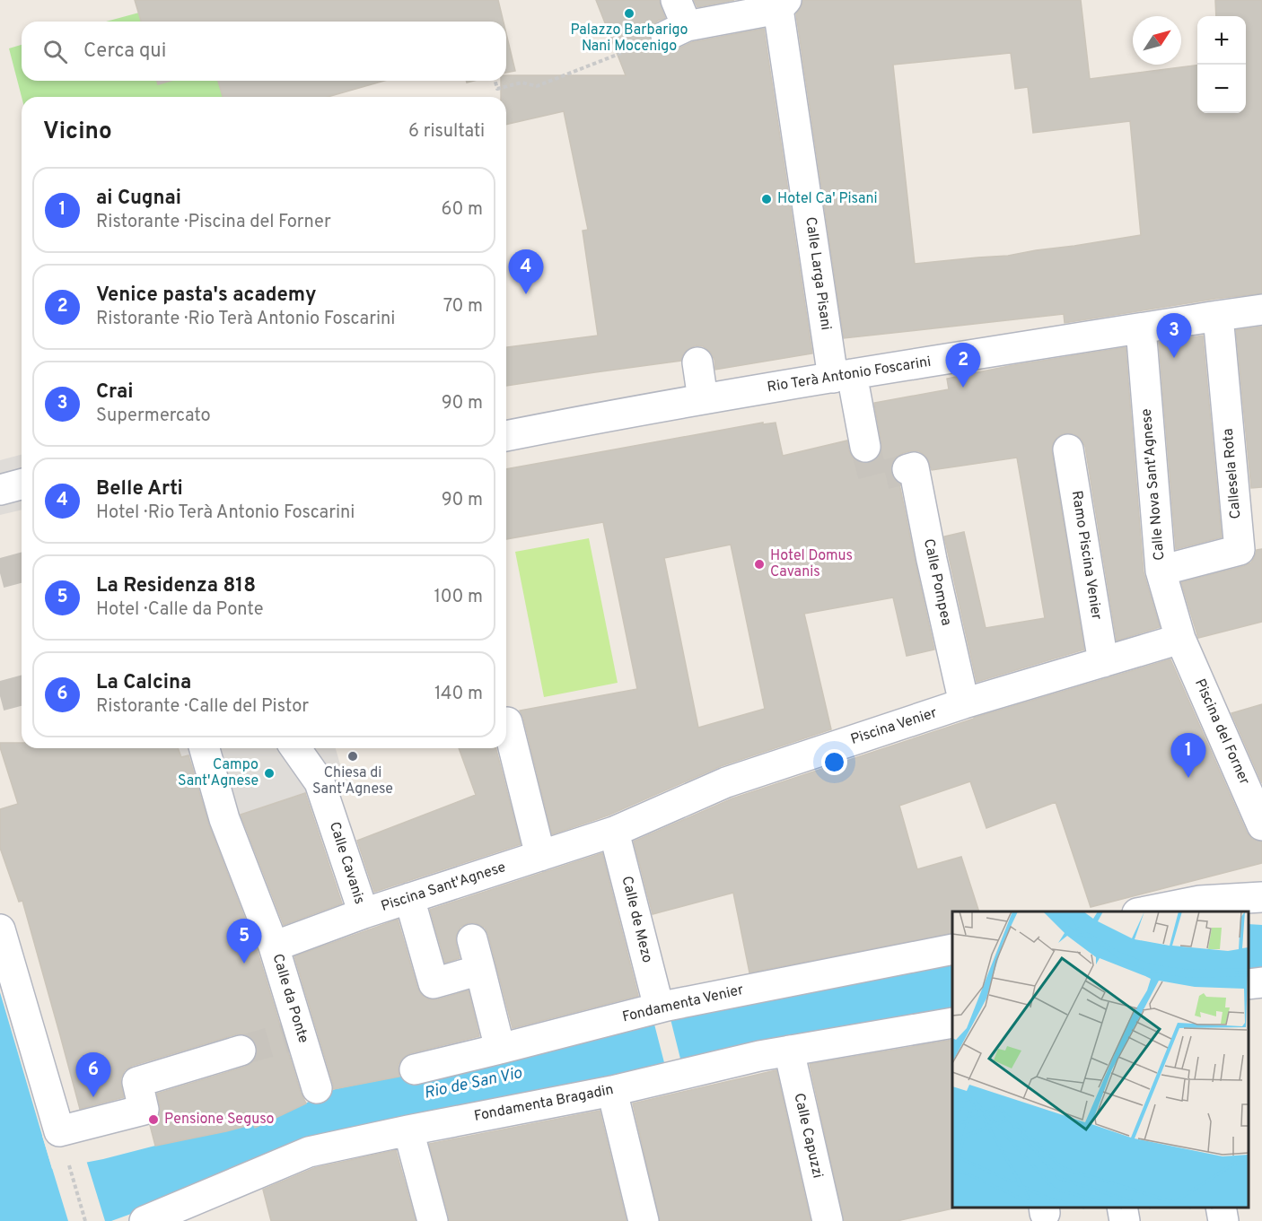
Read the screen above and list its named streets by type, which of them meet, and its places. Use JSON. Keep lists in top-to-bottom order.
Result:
{
  "streets": {
    "street": [
      "Calle Larga Pisani",
      "Rio Terà Antonio Foscarini",
      "Callesela Rota",
      "Calle Nova Sant'Agnese",
      "Ramo Piscina Venier",
      "Calle Pompea",
      "Piscina Venier",
      "Piscina del Forner",
      "Calle Cavanis",
      "Piscina Sant'Agnese",
      "Calle de Mezo",
      "Calle da Ponte",
      "Fondamenta Venier",
      "Fondamenta Bragadin",
      "Calle Capuzzi"
    ]
  },
  "crossings": [
    ["Calle Larga Pisani", "Rio Terà Antonio Foscarini"],
    ["Rio Terà Antonio Foscarini", "Callesela Rota"],
    ["Rio Terà Antonio Foscarini", "Calle Nova Sant'Agnese"],
    ["Callesela Rota", "Calle Nova Sant'Agnese"],
    ["Calle Nova Sant'Agnese", "Piscina Venier"],
    ["Calle Nova Sant'Agnese", "Piscina del Forner"],
    ["Ramo Piscina Venier", "Piscina Venier"],
    ["Calle Pompea", "Piscina Venier"],
    ["Piscina Venier", "Piscina del Forner"],
    ["Piscina Venier", "Piscina Sant'Agnese"],
    ["Piscina Venier", "Calle de Mezo"],
    ["Calle Cavanis", "Piscina Sant'Agnese"],
    ["Piscina Sant'Agnese", "Calle de Mezo"],
    ["Piscina Sant'Agnese", "Calle da Ponte"],
    ["Calle de Mezo", "Fondamenta Venier"],
    ["Fondamenta Bragadin", "Calle Capuzzi"]
  ],
  "water": ["Rio de San Vio"],
  "places": [
    "Palazzo Barbarigo Nani Mocenigo",
    "Hotel Ca' Pisani",
    "Hotel Domus Cavanis",
    "Chiesa di Sant'Agnese",
    "Campo Sant'Agnese",
    "Pensione Seguso"
  ],
  "north": "top right",
  "page": {
    "map_buttons": ["+", "−"],
    "search": "Cerca qui",
    "heading": ["Vicino", "6 risultati"],
    "list": [
      {
        "mark": "1",
        "name": "ai Cugnai",
        "note": "Ristorante · Piscina del Forner",
        "value": "60 m"
      },
      {
        "mark": "2",
        "name": "Venice pasta's academy",
        "note": "Ristorante · Rio Terà Antonio Foscarini",
        "value": "70 m"
      },
      {
        "mark": "3",
        "name": "Crai",
        "note": "Supermercato",
        "value": "90 m"
      },
      {
        "mark": "4",
        "name": "Belle Arti",
        "note": "Hotel · Rio Terà Antonio Foscarini",
        "value": "90 m"
      },
      {
        "mark": "5",
        "name": "La Residenza 818",
        "note": "Hotel · Calle da Ponte",
        "value": "100 m"
      },
      {
        "mark": "6",
        "name": "La Calcina",
        "note": "Ristorante · Calle del Pistor",
        "value": "140 m"
      }
    ],
    "pins": [
      "4",
      "3",
      "2",
      "1",
      "5",
      "6"
    ]
  }
}
